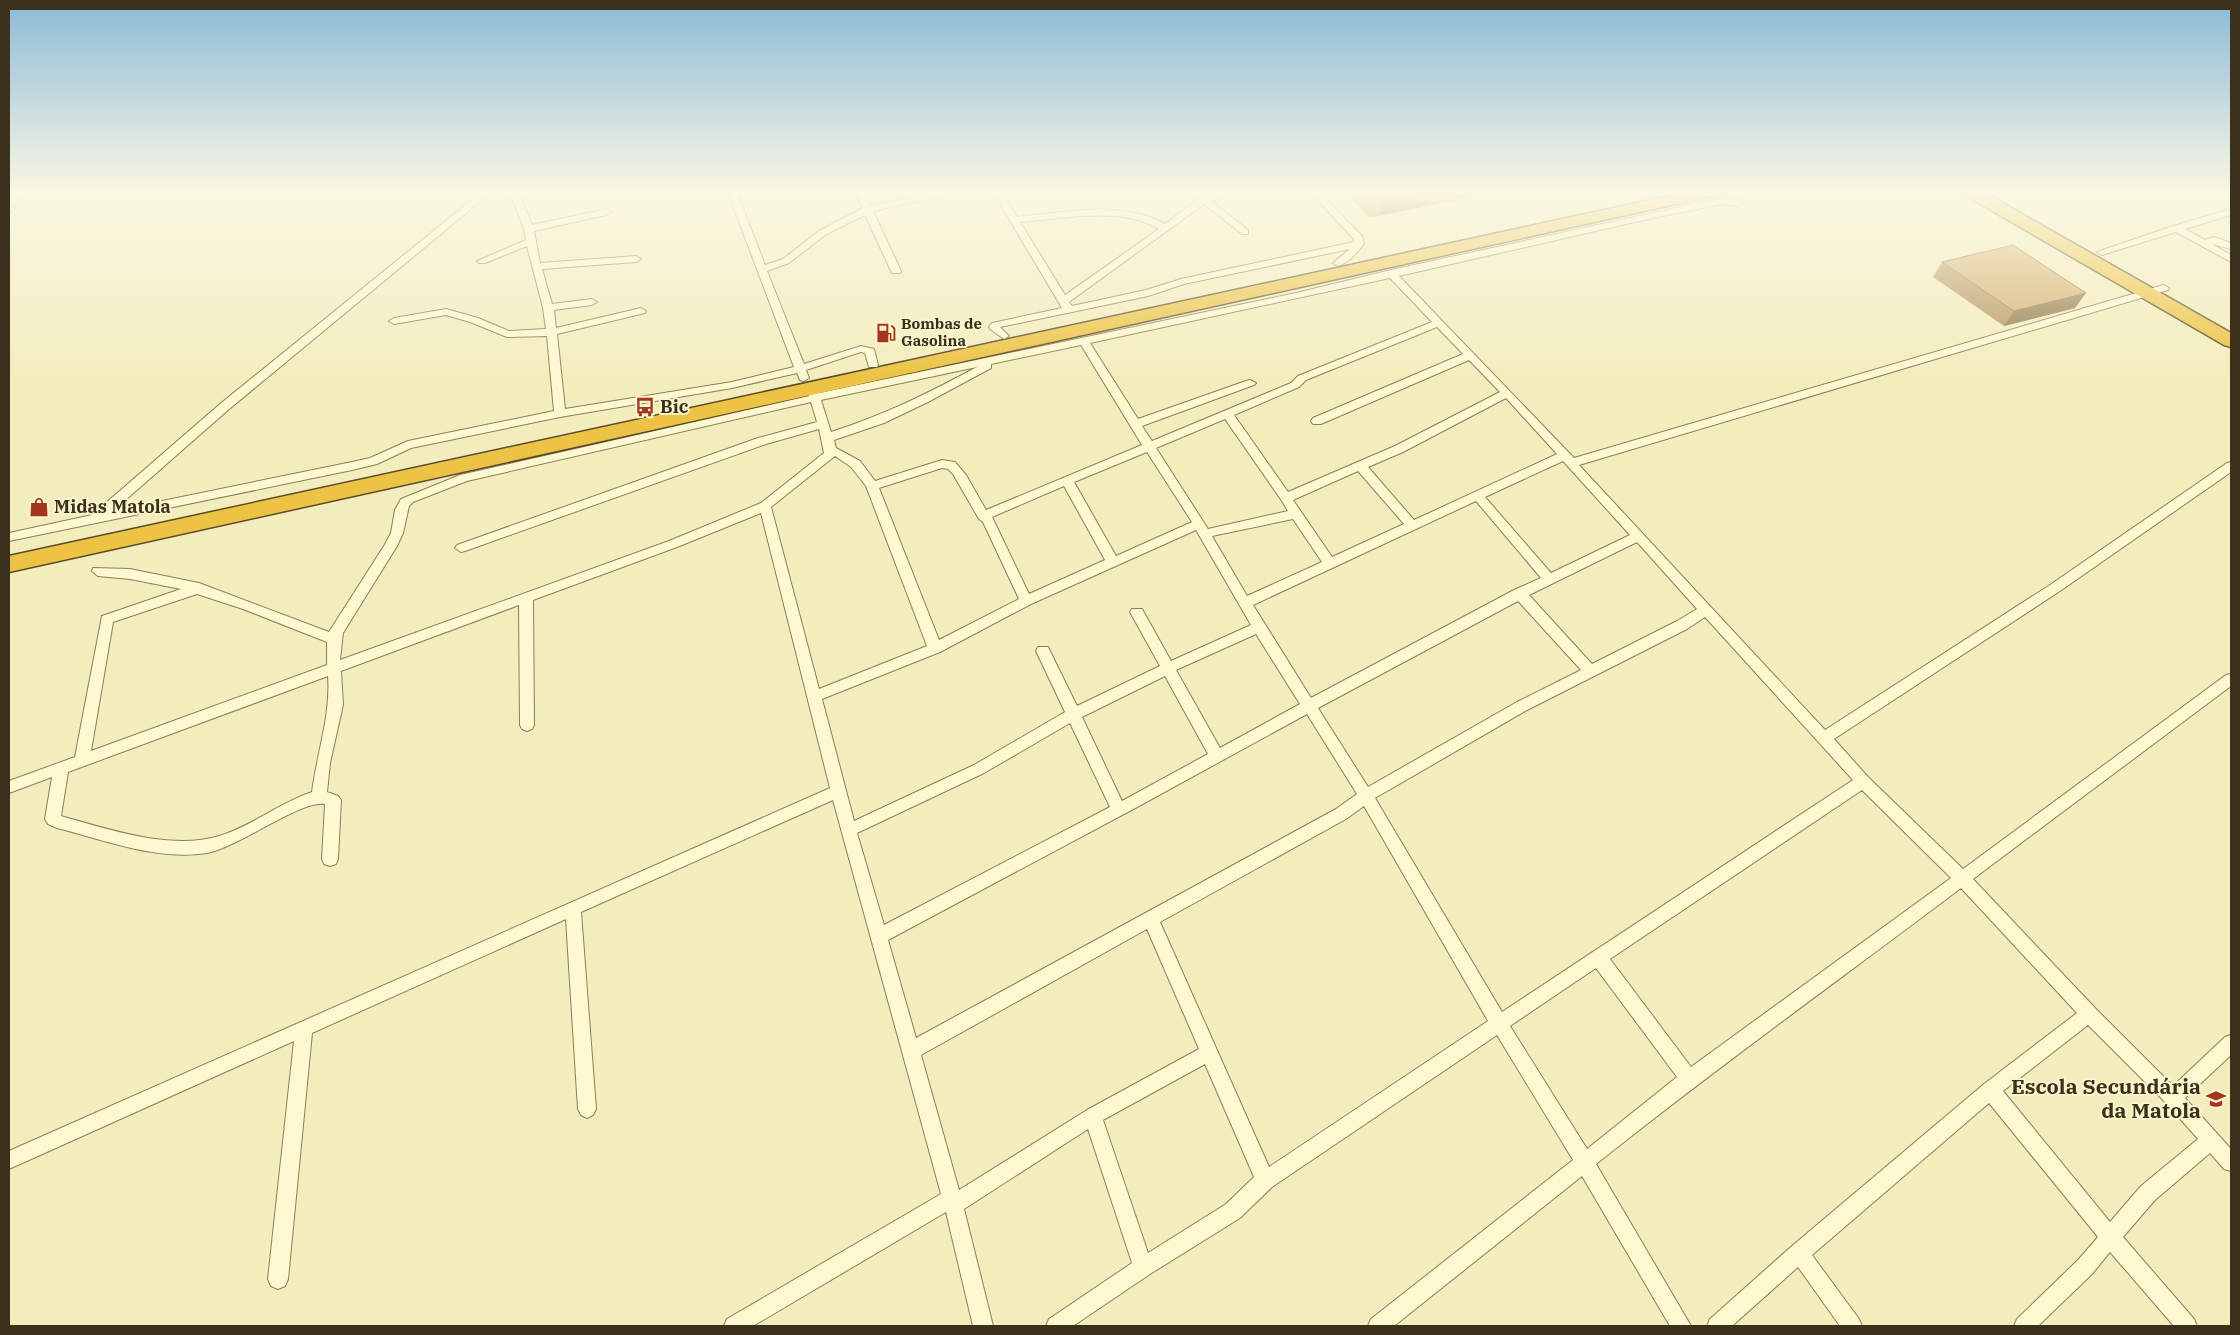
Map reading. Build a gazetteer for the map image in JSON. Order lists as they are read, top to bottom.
{
  "places": {
    "fuel station": ["Bombas de Gasolina"],
    "bus stop": ["Bic"],
    "shop": ["Midas Matola"],
    "school or university": ["Escola Secundária da Matola"]
  }
}
